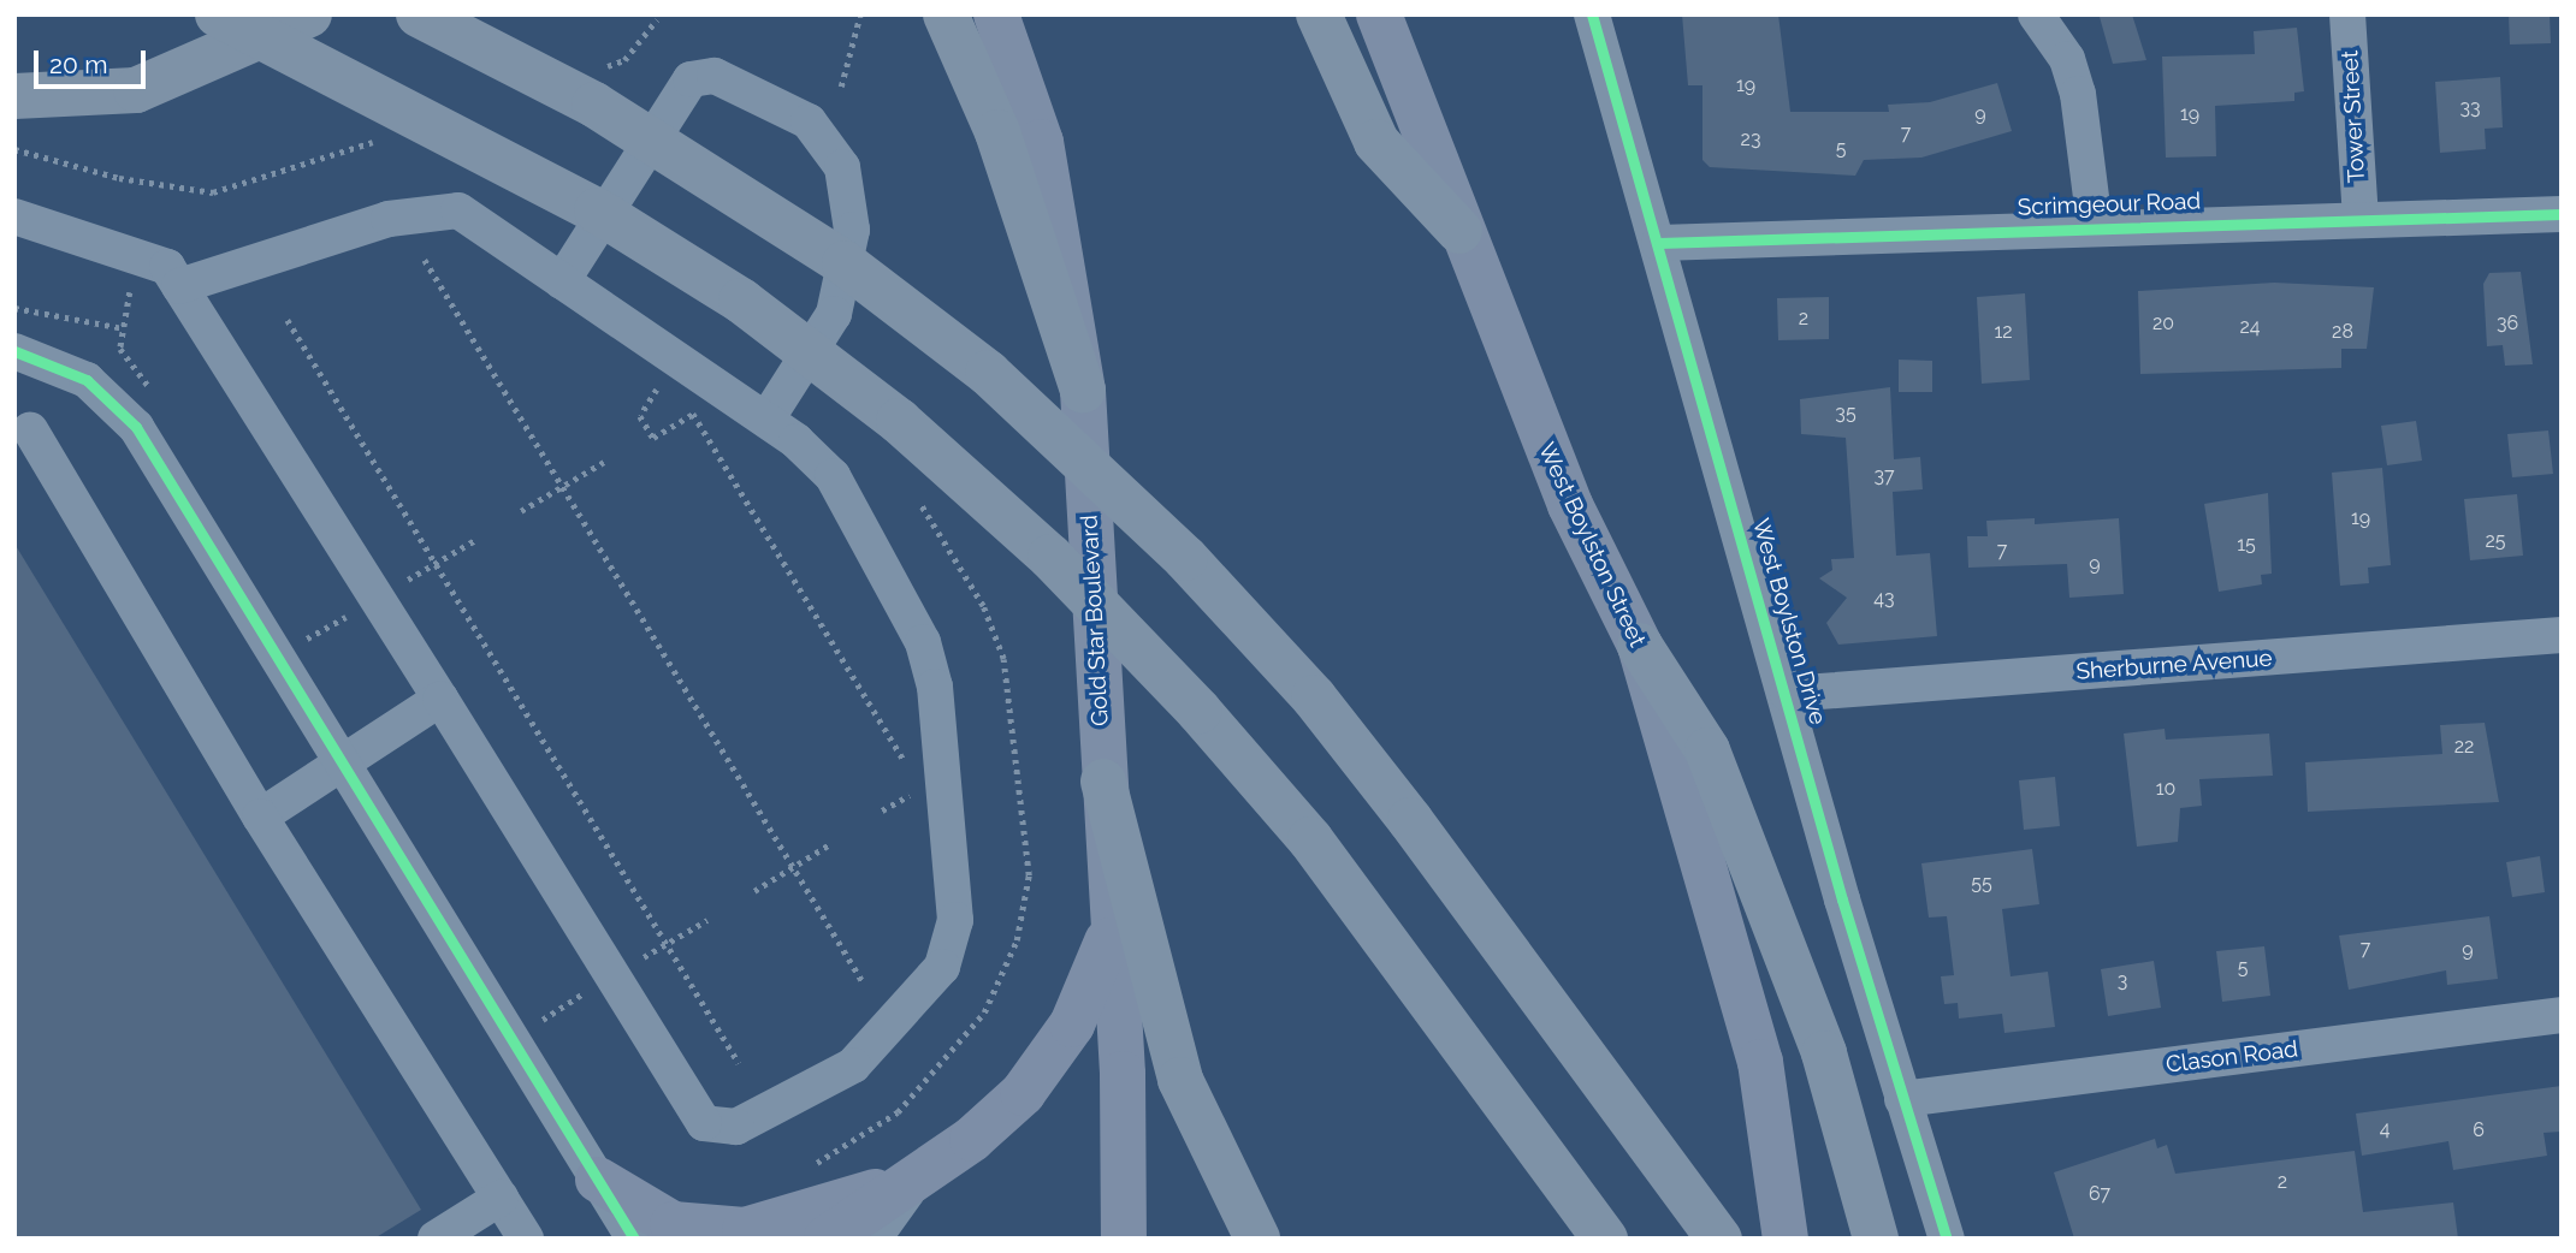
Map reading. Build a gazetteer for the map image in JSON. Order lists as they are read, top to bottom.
{
  "streets": {
    "main road": ["West Boylston Street", "Gold Star Boulevard"],
    "street": [
      "Tower Street",
      "Scrimgeour Road",
      "West Boylston Drive",
      "Sherburne Avenue",
      "Clason Road"
    ]
  },
  "crossings": [
    ["Tower Street", "Scrimgeour Road"],
    ["Scrimgeour Road", "West Boylston Drive"],
    ["West Boylston Drive", "Sherburne Avenue"],
    ["West Boylston Drive", "Clason Road"]
  ],
  "house_numbers": [
    "19",
    "33",
    "9",
    "19",
    "7",
    "23",
    "5",
    "2",
    "20",
    "36",
    "24",
    "12",
    "28",
    "35",
    "37",
    "19",
    "25",
    "15",
    "7",
    "9",
    "43",
    "22",
    "10",
    "55",
    "7",
    "9",
    "5",
    "3",
    "4",
    "6",
    "2",
    "67"
  ],
  "scale_bar": "20 m"
}
